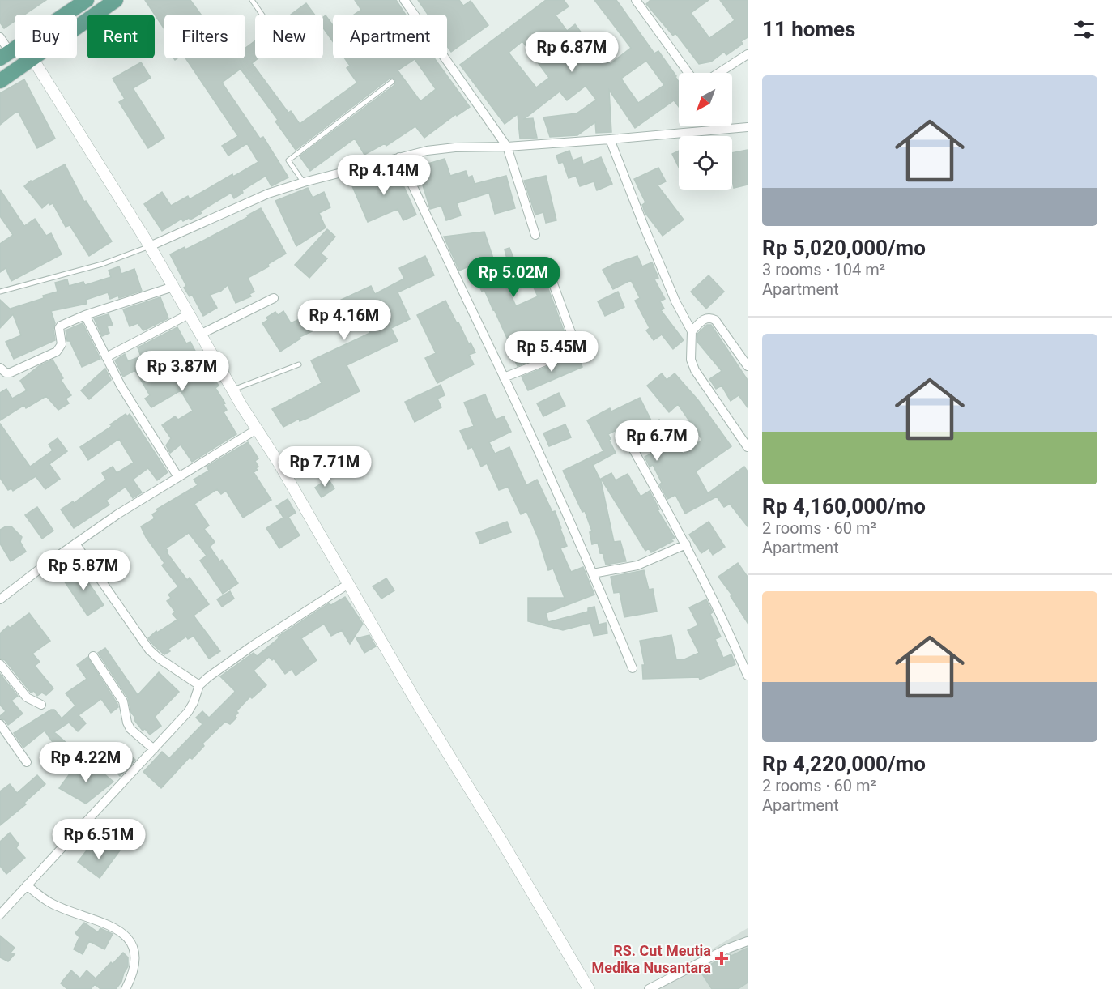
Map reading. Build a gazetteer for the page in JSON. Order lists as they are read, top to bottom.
{
  "places": {
    "health": ["RS. Cut Meutia Medika Nusantara"]
  },
  "north": "bottom left",
  "page": {
    "heading": "11 homes",
    "chip": [
      "Buy",
      "Rent",
      "Filters",
      "New",
      "Apartment"
    ],
    "price": [
      "Rp 6.87M",
      "Rp 4.14M",
      "Rp 5.02M",
      "Rp 4.16M",
      "Rp 5.45M",
      "Rp 3.87M",
      "Rp 6.7M",
      "Rp 7.71M",
      "Rp 5.87M",
      "Rp 4.22M",
      "Rp 6.51M"
    ],
    "list": [
      {
        "name": "Rp 5,020,000/mo",
        "note": "3 rooms · 104 m² · Apartment"
      },
      {
        "name": "Rp 4,160,000/mo",
        "note": "2 rooms · 60 m² · Apartment"
      },
      {
        "name": "Rp 4,220,000/mo",
        "note": "2 rooms · 60 m² · Apartment"
      }
    ]
  }
}
